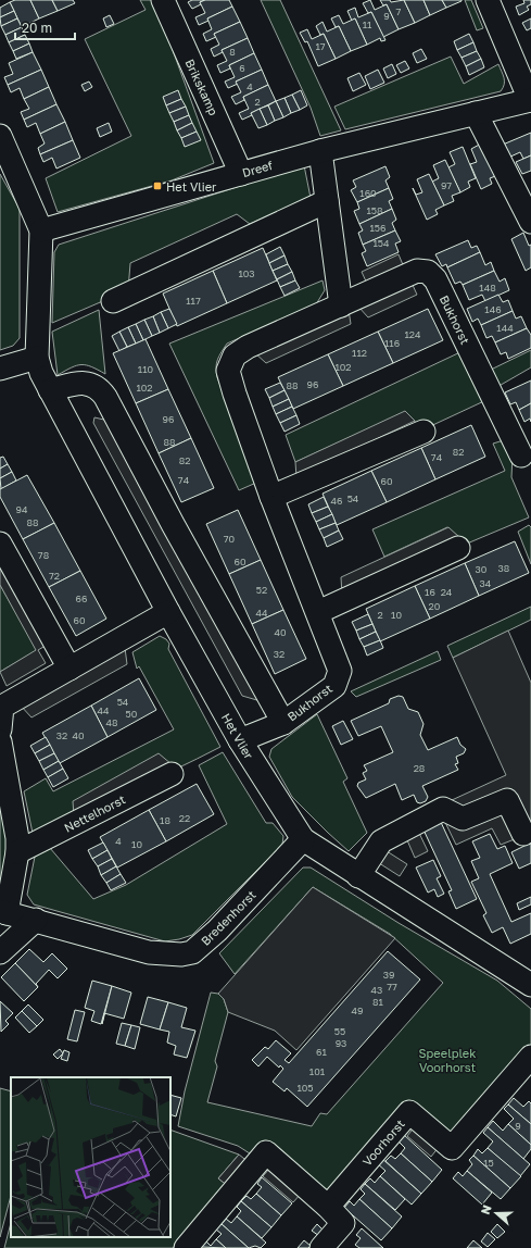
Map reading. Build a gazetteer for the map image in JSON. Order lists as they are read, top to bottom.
{
  "streets": {
    "street": [
      "Brikskamp",
      "Dreef",
      "Bukhorst",
      "Het Vlier",
      "Nettelhorst",
      "Bredenhorst",
      "Voorhorst"
    ]
  },
  "crossings": [
    ["Brikskamp", "Dreef"],
    ["Dreef", "Het Vlier"],
    ["Bukhorst", "Het Vlier"],
    ["Het Vlier", "Bredenhorst"]
  ],
  "parks": ["Speelplek Voorhorst"],
  "places": {
    "transit": ["Het Vlier"]
  },
  "house_numbers": [
    "7",
    "9",
    "11",
    "17",
    "8",
    "6",
    "4",
    "2",
    "97",
    "160",
    "158",
    "156",
    "154",
    "103",
    "148",
    "117",
    "146",
    "144",
    "124",
    "116",
    "112",
    "102",
    "110",
    "96",
    "88",
    "102",
    "96",
    "88",
    "82",
    "74",
    "82",
    "74",
    "60",
    "54",
    "46",
    "94",
    "88",
    "70",
    "78",
    "60",
    "38",
    "30",
    "72",
    "34",
    "52",
    "16",
    "24",
    "66",
    "20",
    "44",
    "2",
    "10",
    "60",
    "40",
    "32",
    "54",
    "44",
    "50",
    "48",
    "32",
    "40",
    "28",
    "22",
    "18",
    "4",
    "10",
    "39",
    "77",
    "43",
    "81",
    "49",
    "55",
    "93",
    "61",
    "101",
    "105",
    "9",
    "15"
  ],
  "scale_bar": "20 m",
  "north": "left"
}
